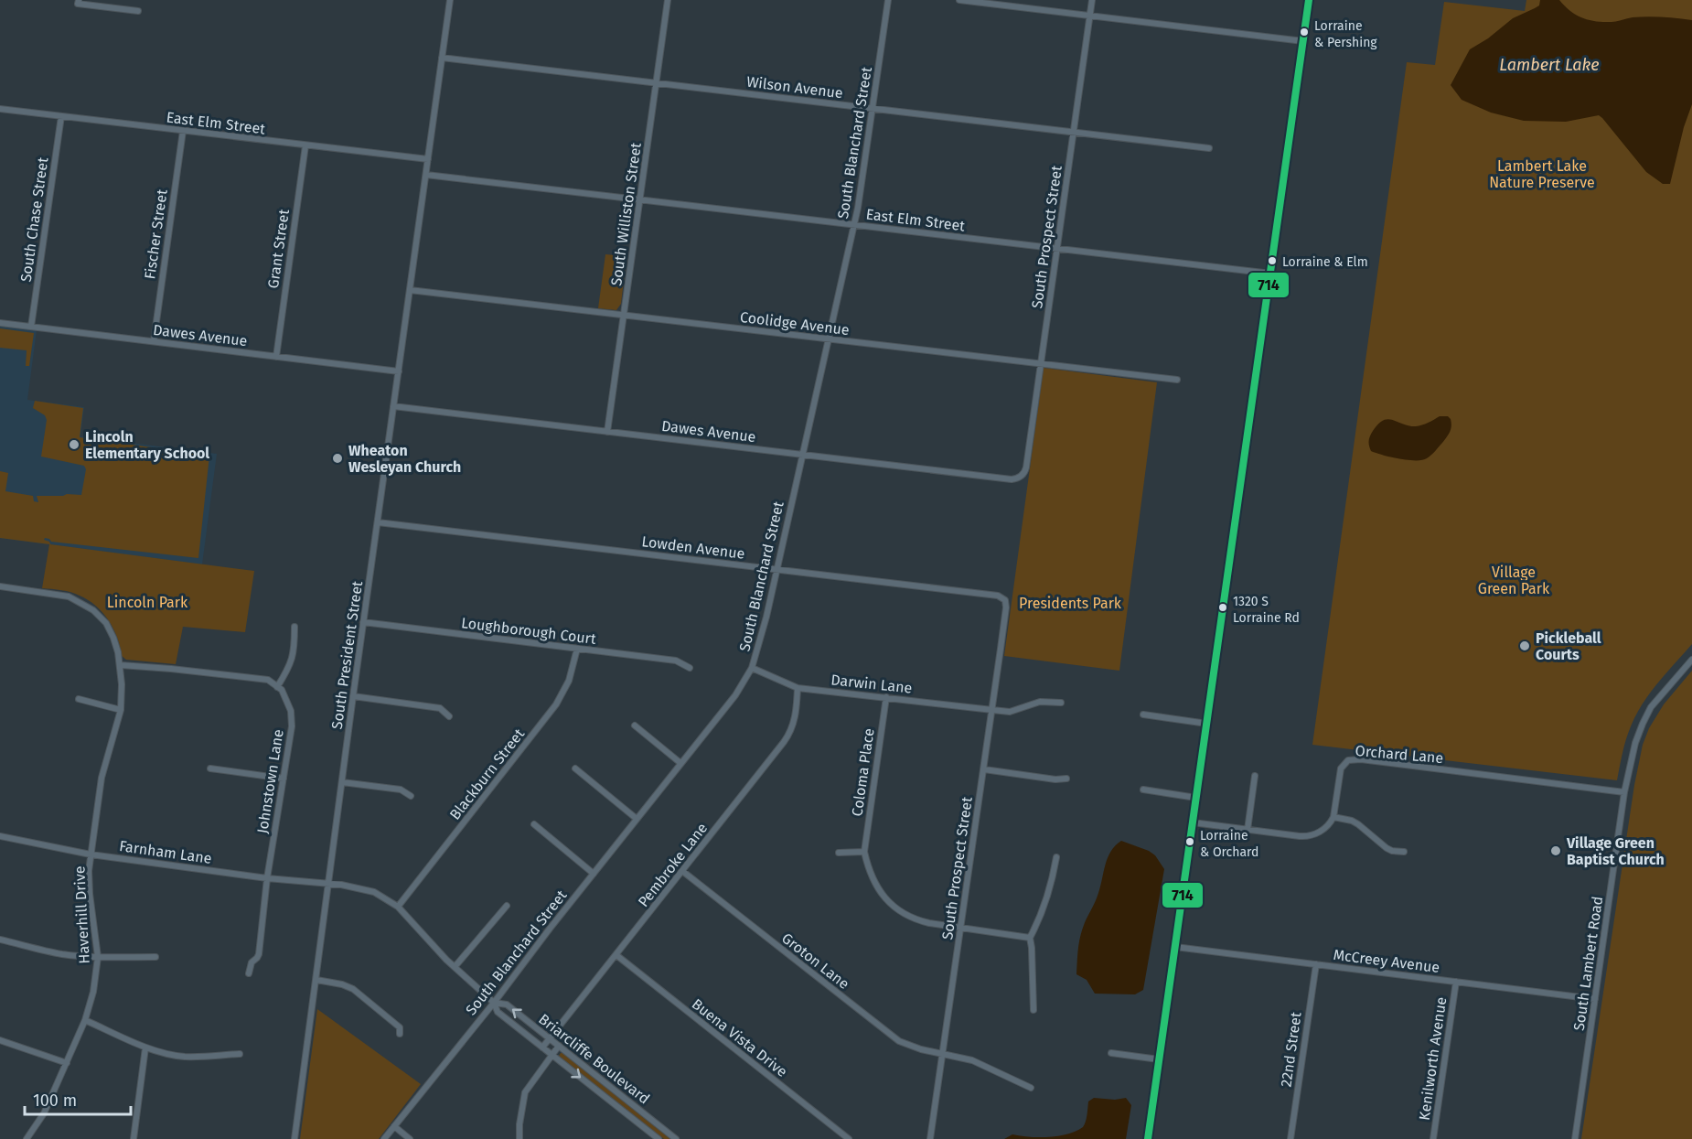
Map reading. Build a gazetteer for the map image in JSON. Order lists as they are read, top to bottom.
{
  "streets": {
    "street": [
      "Wilson Avenue",
      "East Elm Street",
      "South Blanchard Street",
      "South Williston Street",
      "South Chase Street",
      "Fischer Street",
      "South Prospect Street",
      "Grant Street",
      "Coolidge Avenue",
      "Dawes Avenue",
      "Lowden Avenue",
      "Loughborough Court",
      "South President Street",
      "Darwin Lane",
      "Orchard Lane",
      "Coloma Place",
      "Blackburn Street",
      "Johnstown Lane",
      "Farnham Lane",
      "Pembroke Lane",
      "Haverhill Drive",
      "Groton Lane",
      "McCreey Avenue",
      "South Lambert Road",
      "Buena Vista Drive",
      "22nd Street",
      "Briarcliffe Boulevard",
      "Kenilworth Avenue"
    ]
  },
  "crossings": [
    ["Wilson Avenue", "South Blanchard Street"],
    ["Wilson Avenue", "South Williston Street"],
    ["Wilson Avenue", "South Prospect Street"],
    ["East Elm Street", "South Blanchard Street"],
    ["East Elm Street", "South Williston Street"],
    ["East Elm Street", "South Chase Street"],
    ["East Elm Street", "Fischer Street"],
    ["East Elm Street", "South Prospect Street"],
    ["East Elm Street", "Grant Street"],
    ["East Elm Street", "South President Street"],
    ["South Blanchard Street", "Coolidge Avenue"],
    ["South Blanchard Street", "Dawes Avenue"],
    ["South Blanchard Street", "Lowden Avenue"],
    ["South Blanchard Street", "Darwin Lane"],
    ["South Blanchard Street", "Briarcliffe Boulevard"],
    ["South Williston Street", "Coolidge Avenue"],
    ["South Williston Street", "Dawes Avenue"],
    ["South Chase Street", "Dawes Avenue"],
    ["Fischer Street", "Dawes Avenue"],
    ["South Prospect Street", "Coolidge Avenue"],
    ["South Prospect Street", "Dawes Avenue"],
    ["South Prospect Street", "Lowden Avenue"],
    ["South Prospect Street", "Darwin Lane"],
    ["South Prospect Street", "Coloma Place"],
    ["South Prospect Street", "Groton Lane"],
    ["Grant Street", "Dawes Avenue"],
    ["Coolidge Avenue", "South President Street"],
    ["Dawes Avenue", "South President Street"],
    ["Lowden Avenue", "South President Street"],
    ["Loughborough Court", "South President Street"],
    ["Loughborough Court", "Blackburn Street"],
    ["South President Street", "Farnham Lane"],
    ["South President Street", "Briarcliffe Boulevard"],
    ["Darwin Lane", "Coloma Place"],
    ["Darwin Lane", "Pembroke Lane"],
    ["Orchard Lane", "South Lambert Road"],
    ["Blackburn Street", "Briarcliffe Boulevard"],
    ["Johnstown Lane", "Farnham Lane"],
    ["Farnham Lane", "Haverhill Drive"],
    ["Farnham Lane", "Briarcliffe Boulevard"],
    ["Pembroke Lane", "Groton Lane"],
    ["Pembroke Lane", "Buena Vista Drive"],
    ["Pembroke Lane", "Briarcliffe Boulevard"],
    ["McCreey Avenue", "South Lambert Road"],
    ["McCreey Avenue", "22nd Street"],
    ["McCreey Avenue", "Kenilworth Avenue"]
  ],
  "water": ["Lambert Lake"],
  "parks": [
    "Lambert Lake Nature Preserve",
    "Village Green Park",
    "Lincoln Park",
    "Presidents Park"
  ],
  "places": [
    "Lorraine & Pershing",
    "Lorraine & Elm",
    "Lincoln Elementary School",
    "Wheaton Wesleyan Church",
    "1320 S Lorraine Rd",
    "Pickleball Courts",
    "Lorraine & Orchard",
    "Village Green Baptist Church"
  ],
  "lines": ["transit line 714"],
  "scale_bar": "100 m"
}
